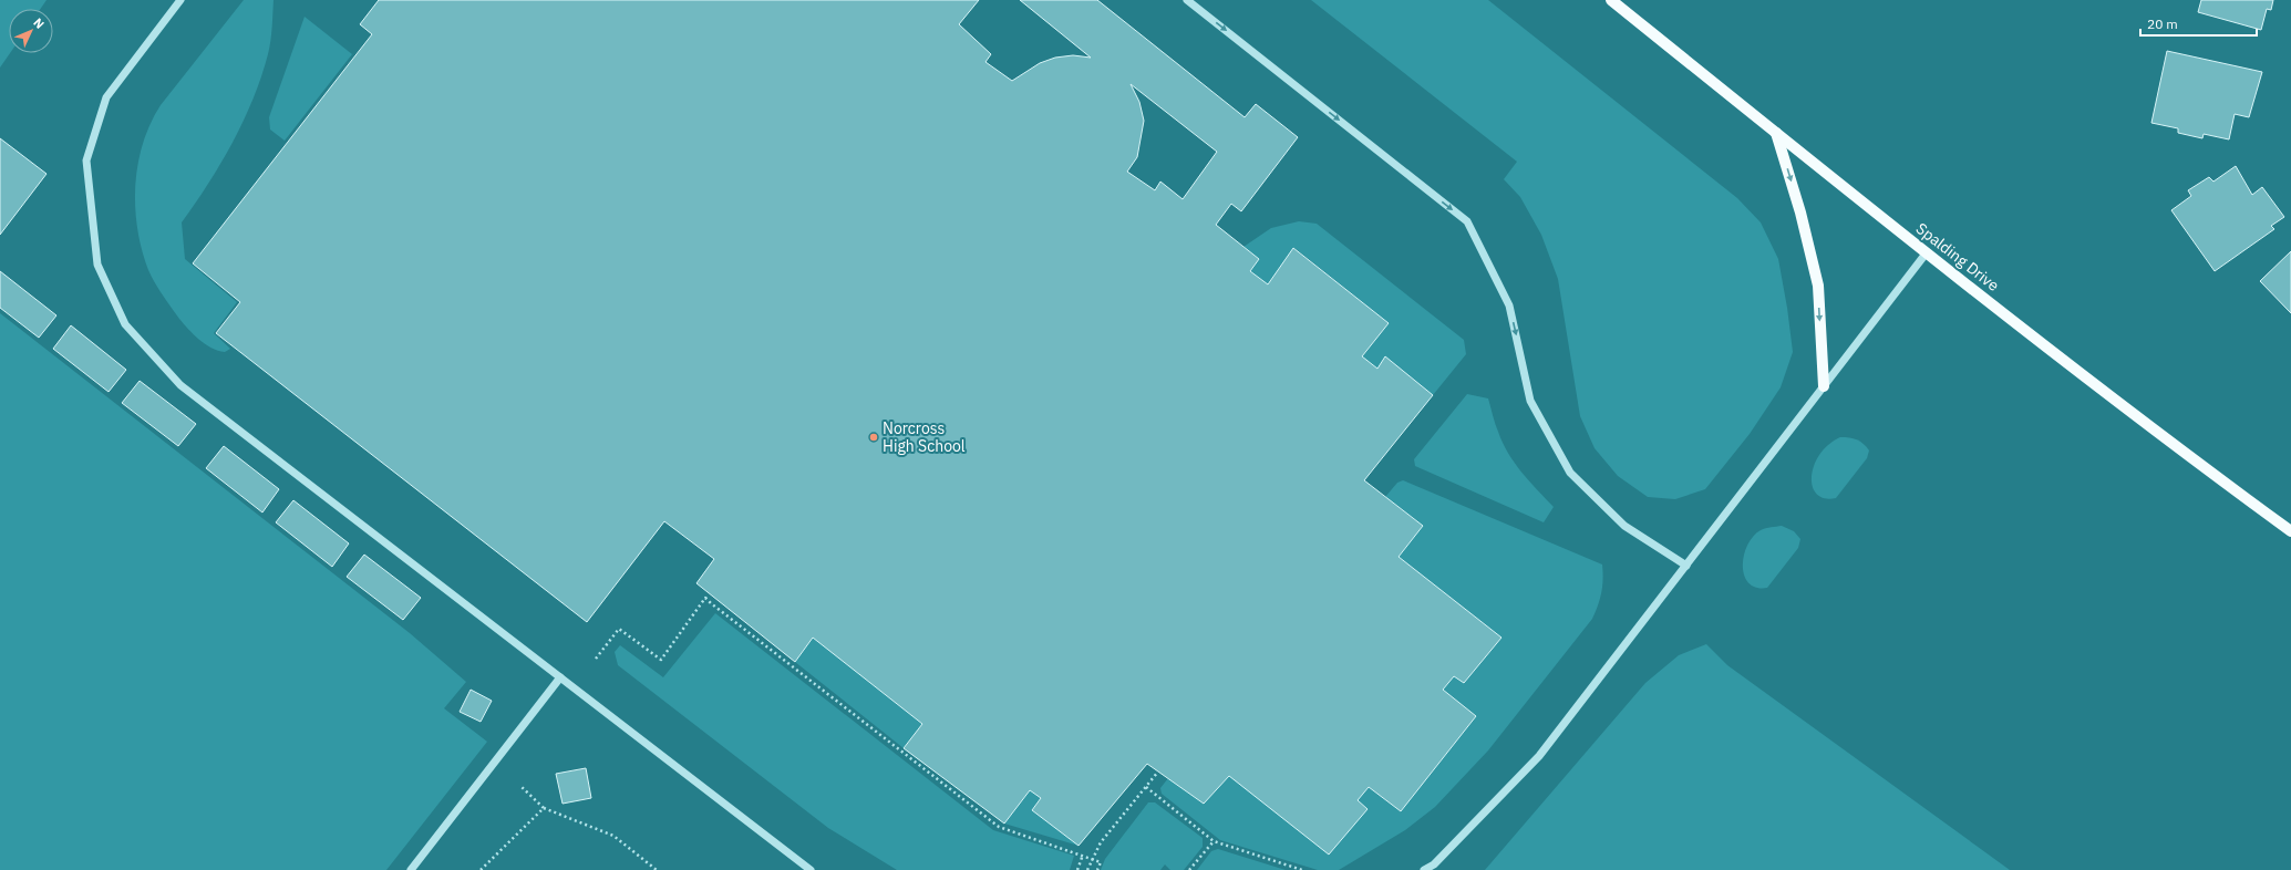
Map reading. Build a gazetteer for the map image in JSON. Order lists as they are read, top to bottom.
{
  "streets": {
    "main road": ["Spalding Drive"]
  },
  "places": ["Norcross High School"],
  "scale_bar": "20 m",
  "north": "top right"
}
